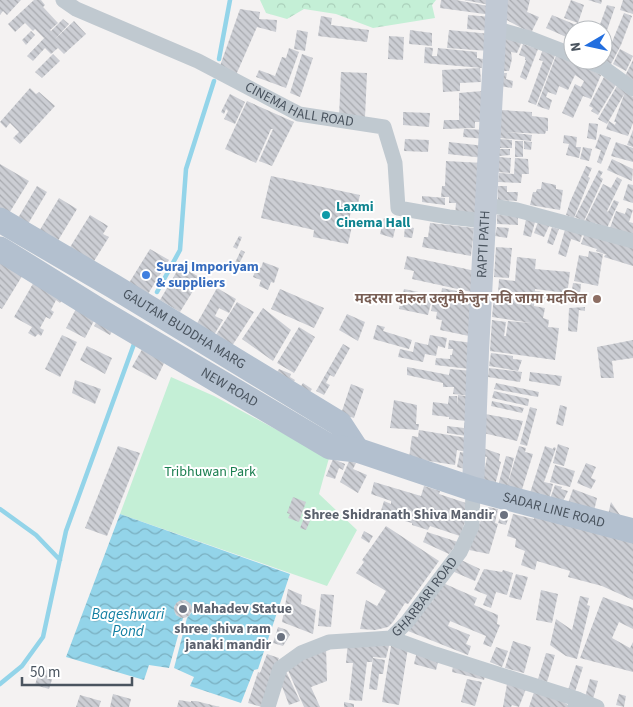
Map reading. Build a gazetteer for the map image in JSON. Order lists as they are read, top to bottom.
{
  "streets": {
    "main road": [
      "RAPTI PATH",
      "GAUTAM BUDDHA MARG",
      "NEW ROAD",
      "SADAR LINE ROAD"
    ],
    "street": ["CINEMA HALL ROAD", "GHARBARI ROAD"]
  },
  "crossings": [
    ["CINEMA HALL ROAD", "RAPTI PATH"],
    ["RAPTI PATH", "NEW ROAD"],
    ["RAPTI PATH", "SADAR LINE ROAD"],
    ["RAPTI PATH", "GHARBARI ROAD"],
    ["GAUTAM BUDDHA MARG", "NEW ROAD"],
    ["NEW ROAD", "SADAR LINE ROAD"],
    ["NEW ROAD", "GHARBARI ROAD"],
    ["SADAR LINE ROAD", "GHARBARI ROAD"]
  ],
  "water": ["Bageshwari Pond"],
  "parks": ["Tribhuwan Park"],
  "places": [
    "Laxmi Cinema Hall",
    "Suraj Imporiyam & suppliers",
    "मदरसा दारुल उलुमफैजुन नवि जामा मदजित",
    "Shree Shidranath Shiva Mandir",
    "Mahadev Statue",
    "shree shiva ram janaki mandir"
  ],
  "scale_bar": "50 m",
  "north": "left"
}
